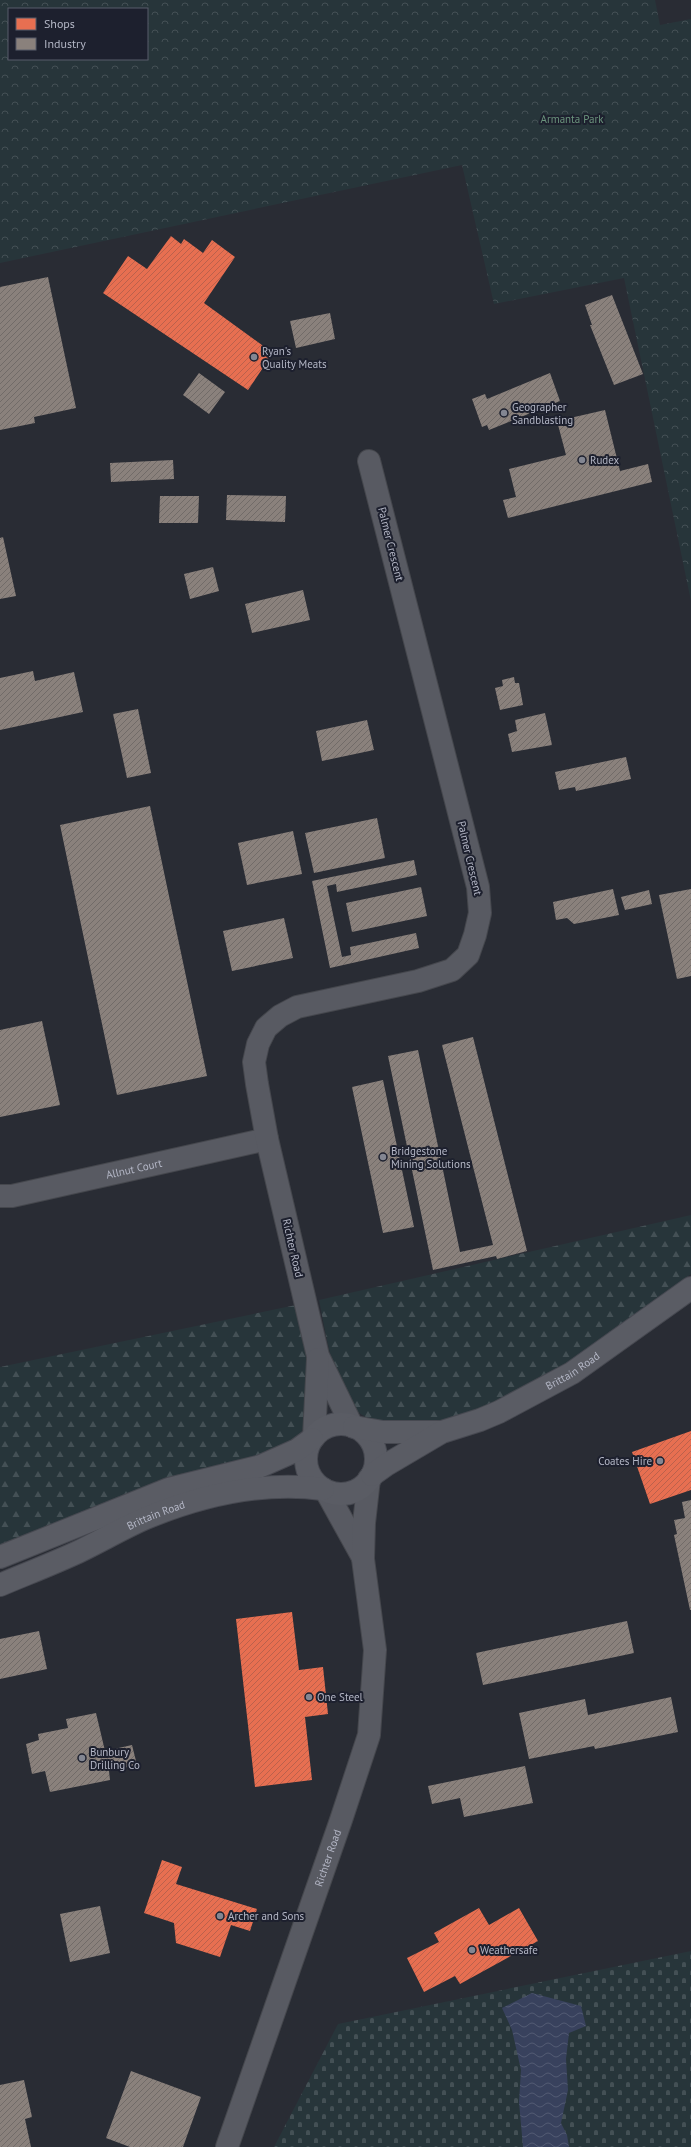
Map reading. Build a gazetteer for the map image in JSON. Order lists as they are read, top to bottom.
{
  "streets": {
    "main road": ["Brittain Road"],
    "street": ["Palmer Crescent", "Allnut Court", "Richter Road"]
  },
  "crossings": [
    ["Palmer Crescent", "Allnut Court"],
    ["Palmer Crescent", "Richter Road"],
    ["Allnut Court", "Richter Road"],
    ["Richter Road", "Brittain Road"]
  ],
  "parks": ["Armanta Park"],
  "places": [
    "Ryan's Quality Meats",
    "Geographer Sandblasting",
    "Rudex",
    "Bridgestone Mining Solutions",
    "Coates Hire",
    "One Steel",
    "Bunbury Drilling Co",
    "Archer and Sons",
    "Weathersafe"
  ],
  "legend": ["Shops", "Industry"]
}
